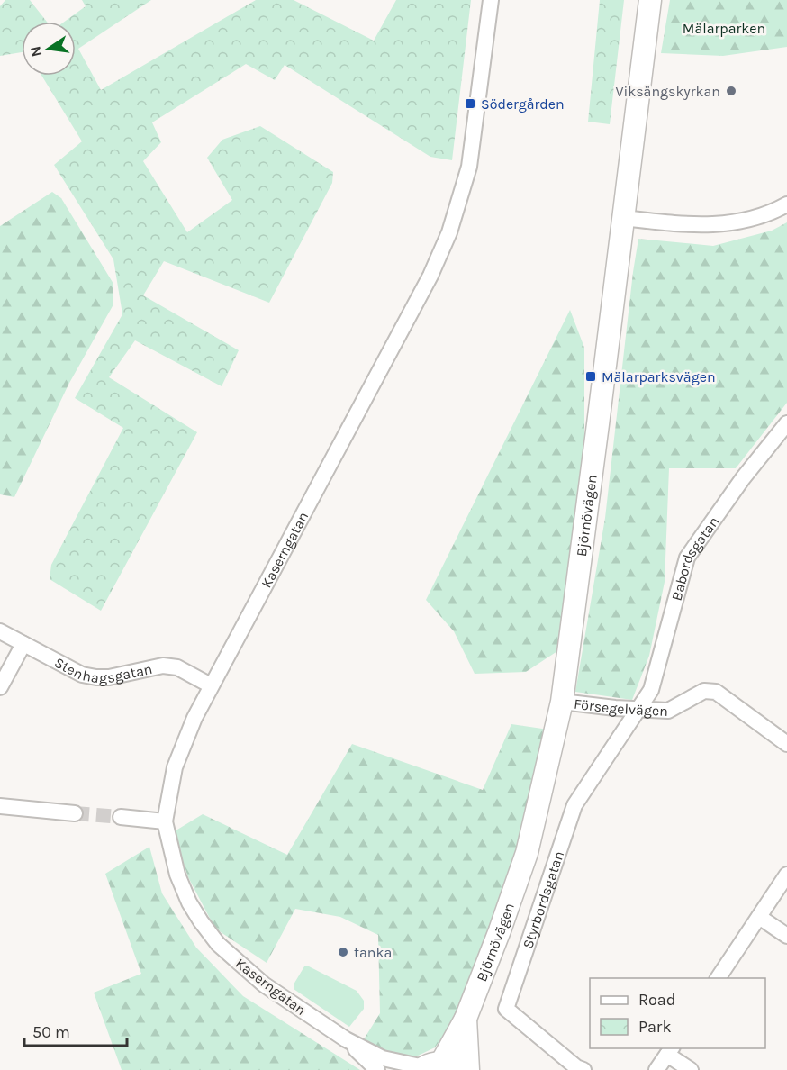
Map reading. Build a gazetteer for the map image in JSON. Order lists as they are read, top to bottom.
{
  "streets": {
    "main road": ["Björnövägen"],
    "street": [
      "Kaserngatan",
      "Babordsgatan",
      "Stenhagsgatan",
      "Försegelvägen",
      "Styrbordsgatan"
    ]
  },
  "crossings": [
    ["Björnövägen", "Kaserngatan"],
    ["Björnövägen", "Försegelvägen"],
    ["Kaserngatan", "Stenhagsgatan"],
    ["Babordsgatan", "Försegelvägen"],
    ["Babordsgatan", "Styrbordsgatan"],
    ["Försegelvägen", "Styrbordsgatan"]
  ],
  "parks": ["Mälarparken"],
  "places": {
    "other": ["Viksängskyrkan", "tanka"],
    "transit": ["Södergården", "Mälarparksvägen"]
  },
  "legend": ["Road", "Park"],
  "scale_bar": "50 m",
  "north": "left"
}
